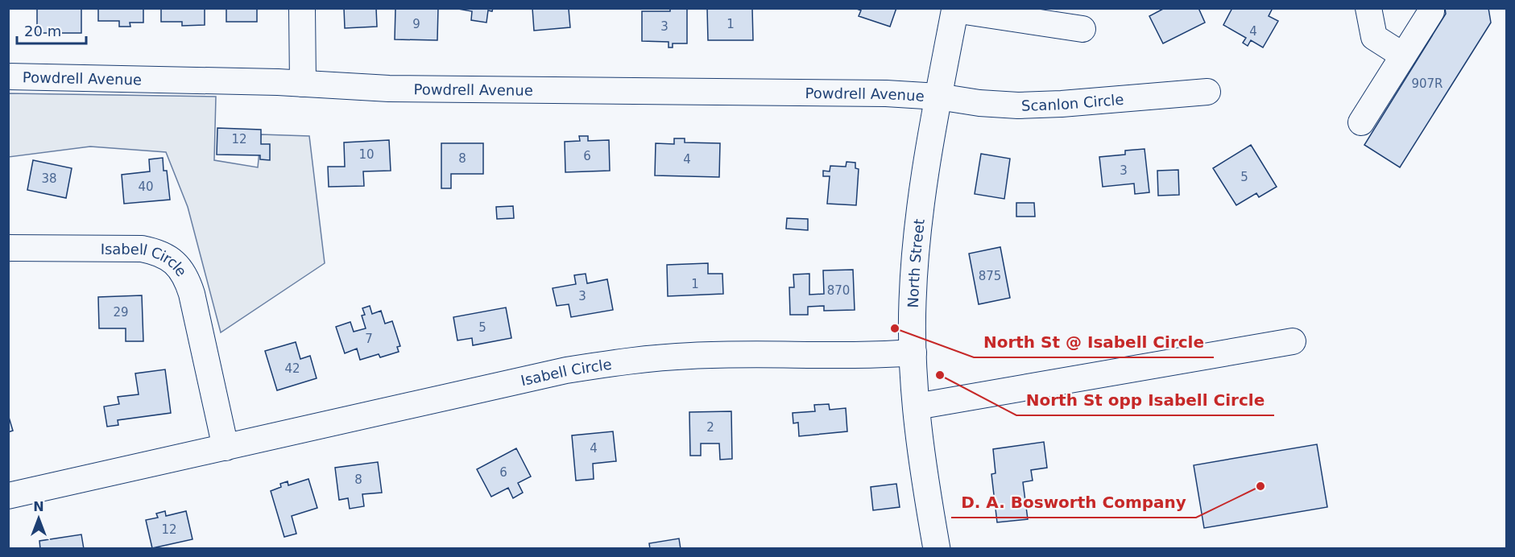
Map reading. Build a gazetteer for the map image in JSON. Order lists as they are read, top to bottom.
{
  "streets": {
    "main road": ["North Street"],
    "street": ["Powdrell Avenue", "Scanlon Circle", "Isabell Circle"]
  },
  "crossings": [
    ["Powdrell Avenue", "Scanlon Circle"],
    ["Powdrell Avenue", "North Street"],
    ["Scanlon Circle", "North Street"],
    ["North Street", "Isabell Circle"]
  ],
  "places": ["North St @ Isabell Circle", "North St opp Isabell Circle", "D. A. Bosworth Company"],
  "house_numbers": [
    "9",
    "1",
    "3",
    "4",
    "907R",
    "12",
    "10",
    "6",
    "8",
    "4",
    "3",
    "5",
    "38",
    "40",
    "875",
    "1",
    "870",
    "3",
    "29",
    "5",
    "7",
    "42",
    "2",
    "4",
    "6",
    "8",
    "12"
  ],
  "scale_bar": "20 m",
  "north": "top"
}
